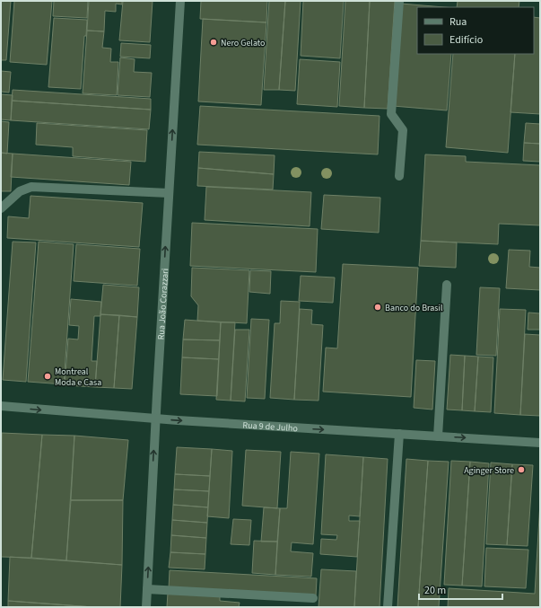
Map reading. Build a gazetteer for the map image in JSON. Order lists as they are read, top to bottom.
{
  "streets": {
    "street": ["Rua João Corazzari", "Rua 9 de Julho"]
  },
  "crossings": [
    ["Rua João Corazzari", "Rua 9 de Julho"]
  ],
  "one_way": ["Rua João Corazzari", "Rua 9 de Julho"],
  "places": [
    "Nero Gelato",
    "Banco do Brasil",
    "Montreal Moda e Casa",
    "Aginger Store"
  ],
  "legend": ["Rua", "Edifício"],
  "scale_bar": "20 m"
}
